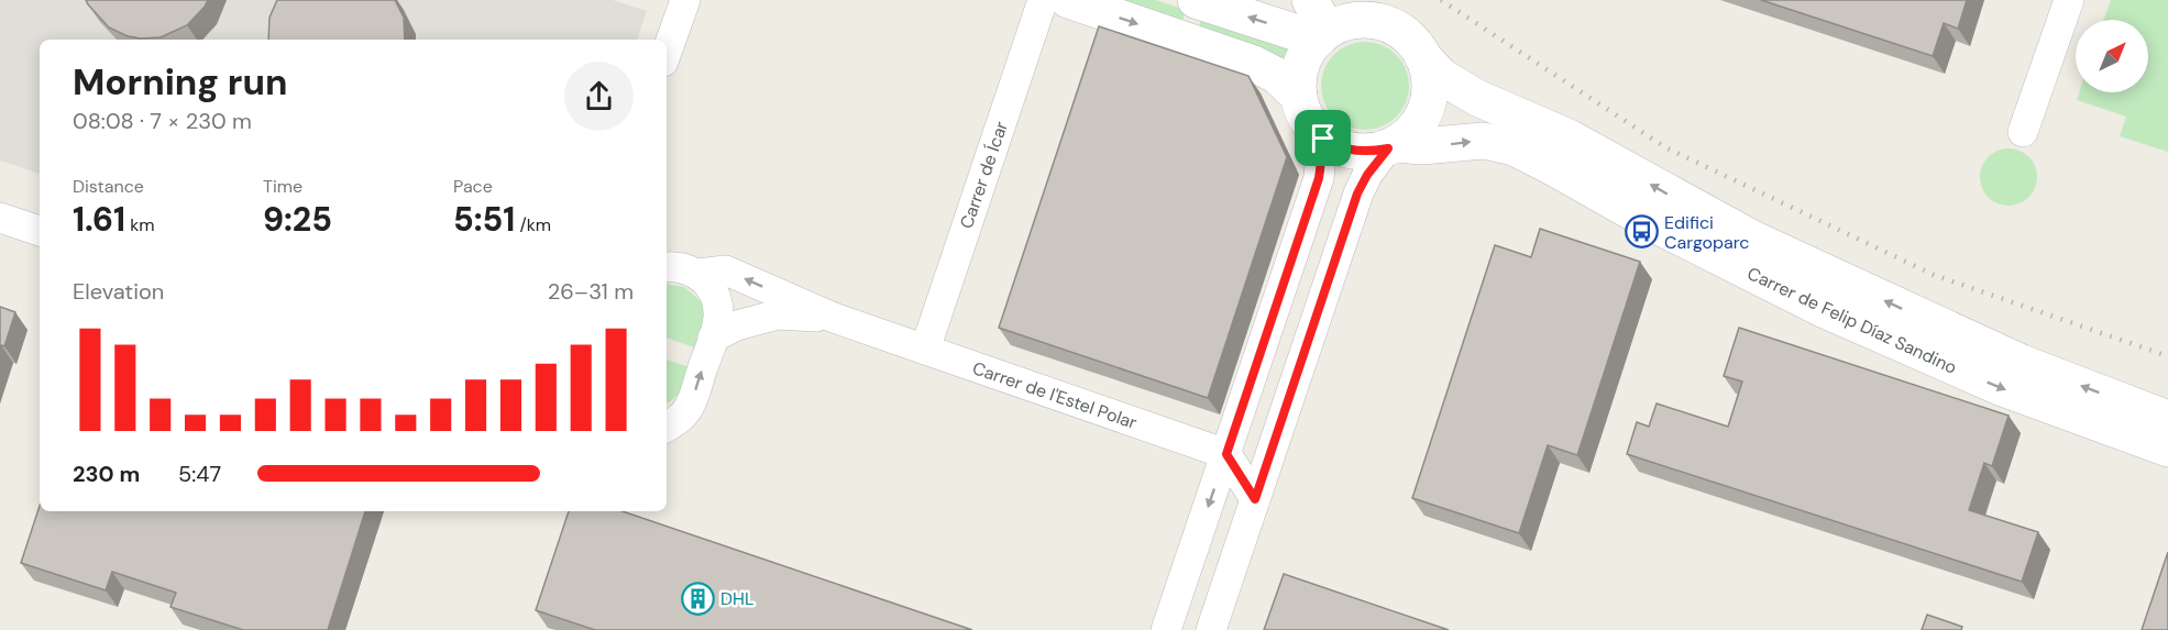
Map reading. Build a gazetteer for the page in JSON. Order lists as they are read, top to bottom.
{
  "streets": {
    "main road": ["Carrer de Felip Díaz Sandino"],
    "street": ["Carrer de Ícar", "Carrer de l'Estel Polar"]
  },
  "crossings": [
    ["Carrer de Ícar", "Carrer de l'Estel Polar"]
  ],
  "places": {
    "bus stop": ["Edifici Cargoparc"],
    "building": ["DHL"]
  },
  "north": "top right",
  "page": {
    "heading": ["Morning run", "08:08 · 7 × 230 m"],
    "stats": [
      ["Distance", "1.61 km"],
      ["Time", "9:25"],
      ["Pace", "5:51 /km"]
    ],
    "chart": ["Elevation", "26–31 m"],
    "list": [
      {
        "name": "230 m",
        "note": "5:47"
      }
    ]
  }
}
